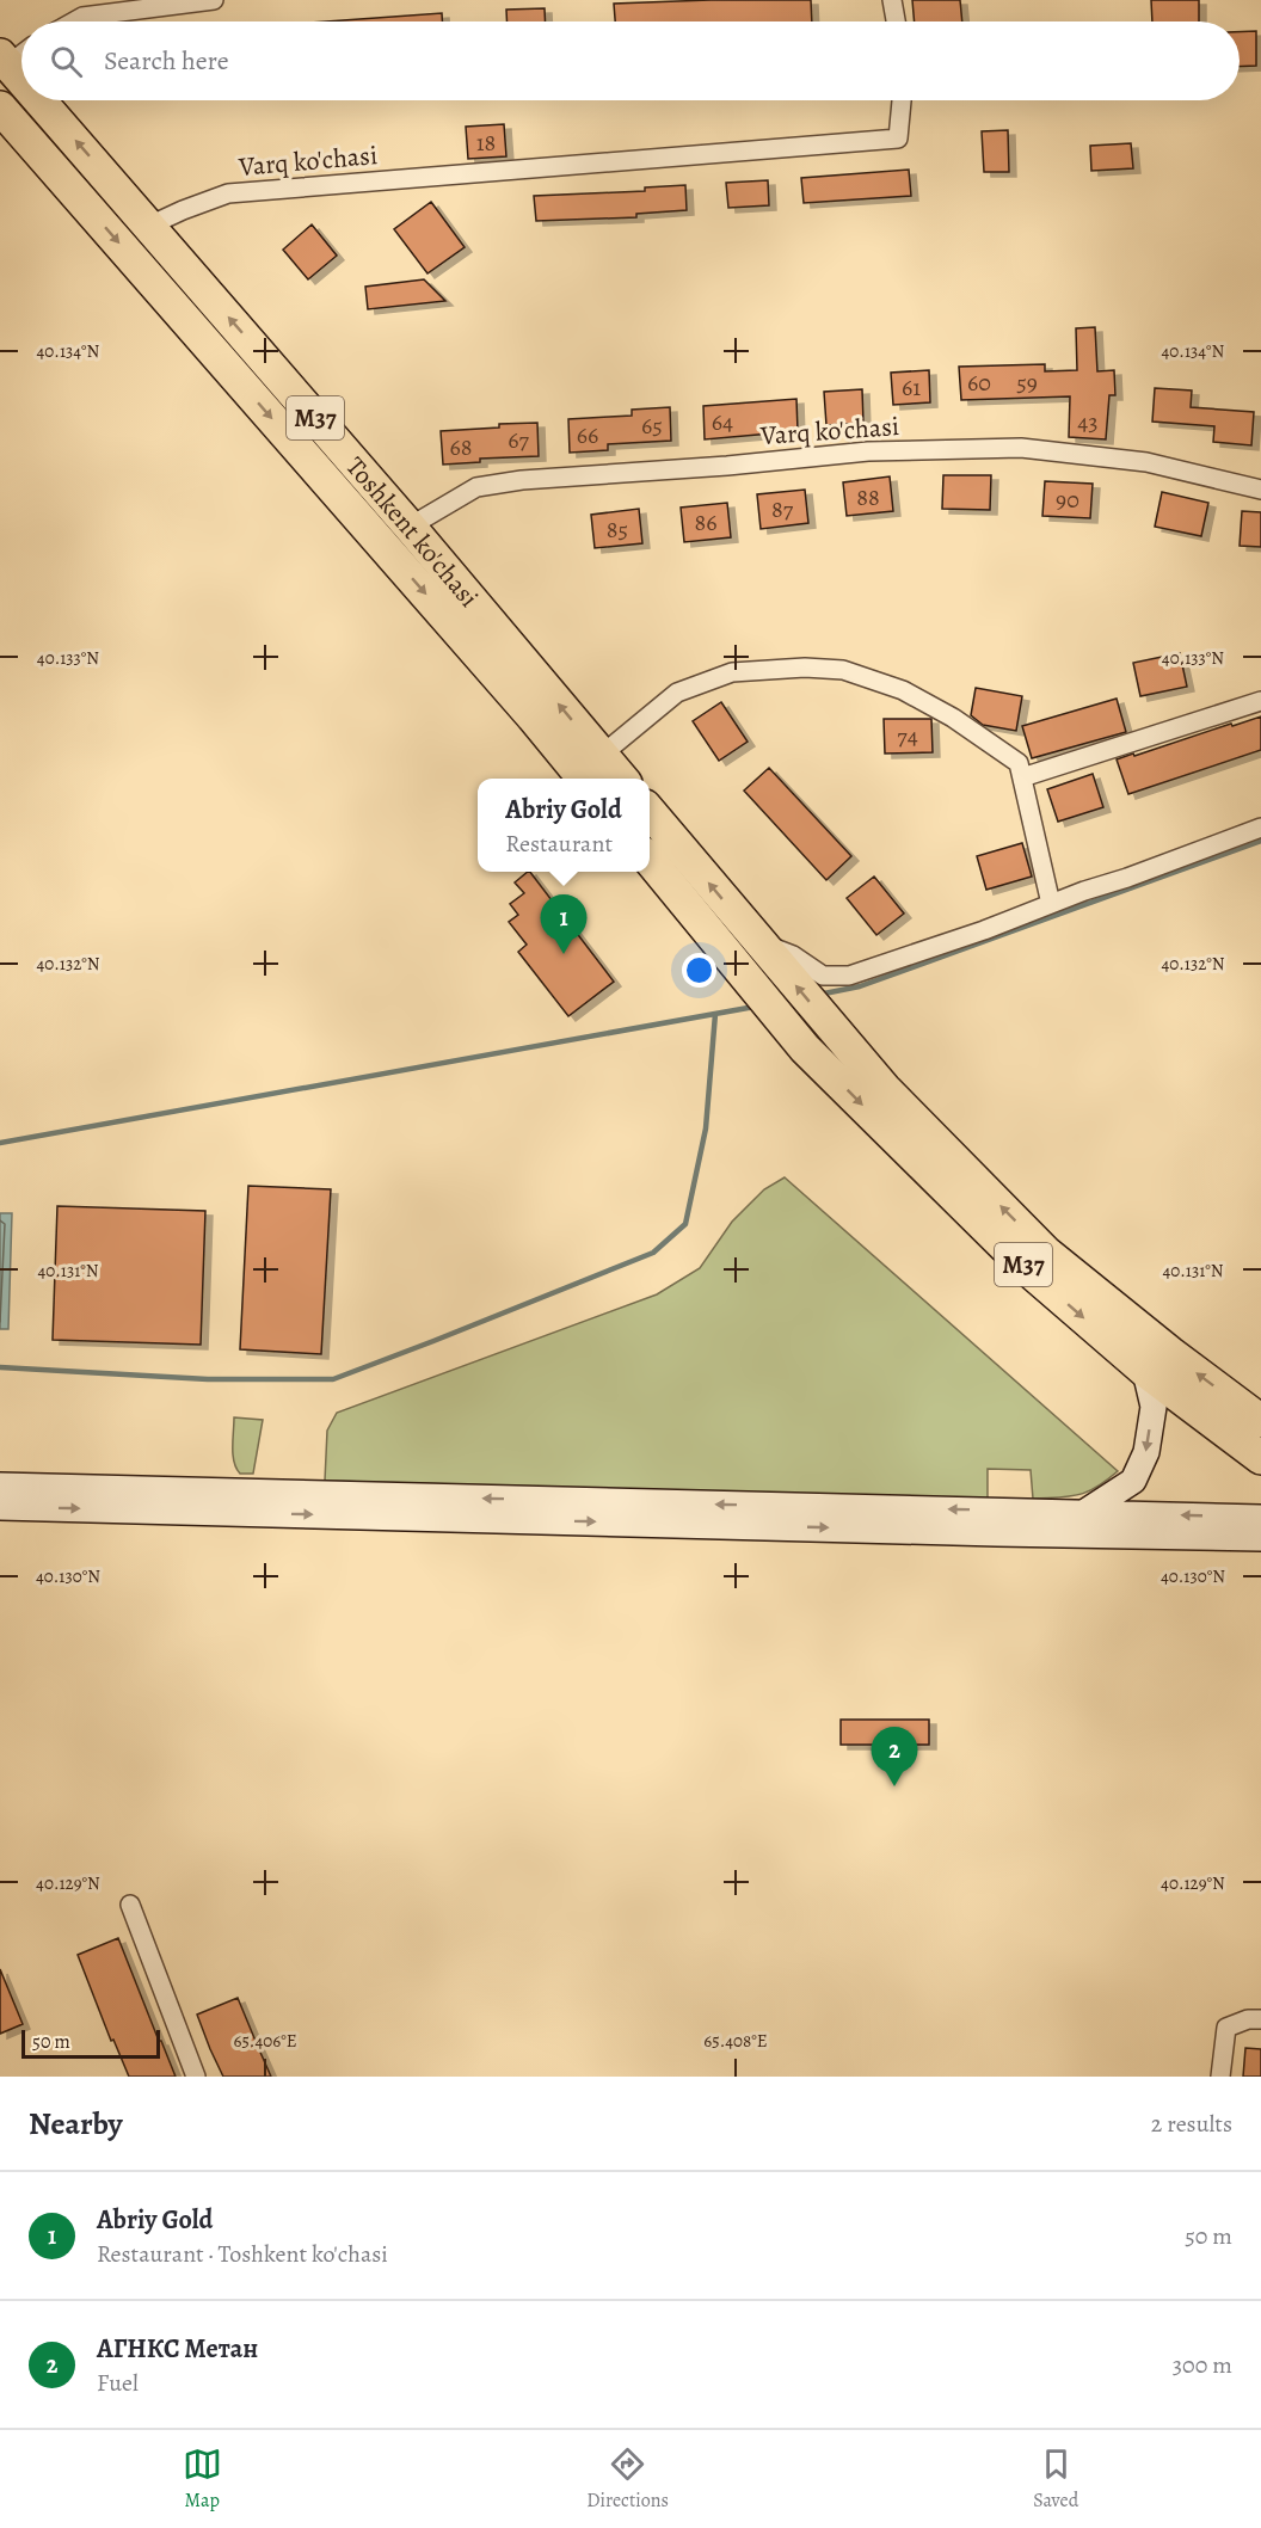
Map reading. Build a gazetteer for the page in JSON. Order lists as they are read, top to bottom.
{
  "streets": {
    "highway": ["M37", "Toshkent ko'chasi"],
    "street": ["Varq ko'chasi"]
  },
  "crossings": [
    ["Varq ko'chasi", "Toshkent ko'chasi"]
  ],
  "house_numbers": [
    "18",
    "60",
    "59",
    "61",
    "64",
    "43",
    "65",
    "66",
    "67",
    "68",
    "88",
    "90",
    "87",
    "86",
    "85",
    "74"
  ],
  "scale_bar": "50 m",
  "page": {
    "search": "Search here",
    "popup": ["Abriy Gold", "Restaurant"],
    "pins": ["1", "2"],
    "scale": "50 m",
    "heading": ["Nearby", "2 results"],
    "list": [
      {
        "mark": "1",
        "name": "Abriy Gold",
        "note": "Restaurant · Toshkent ko'chasi",
        "value": "50 m"
      },
      {
        "mark": "2",
        "name": "АГНКС Метан",
        "note": "Fuel",
        "value": "300 m"
      }
    ],
    "nav": ["Map", "Directions", "Saved"]
  },
  "coordinates": [
    "40.134°N",
    "40.133°N",
    "40.132°N",
    "40.131°N",
    "40.130°N",
    "40.129°N",
    "65.406°E",
    "65.408°E"
  ]
}
